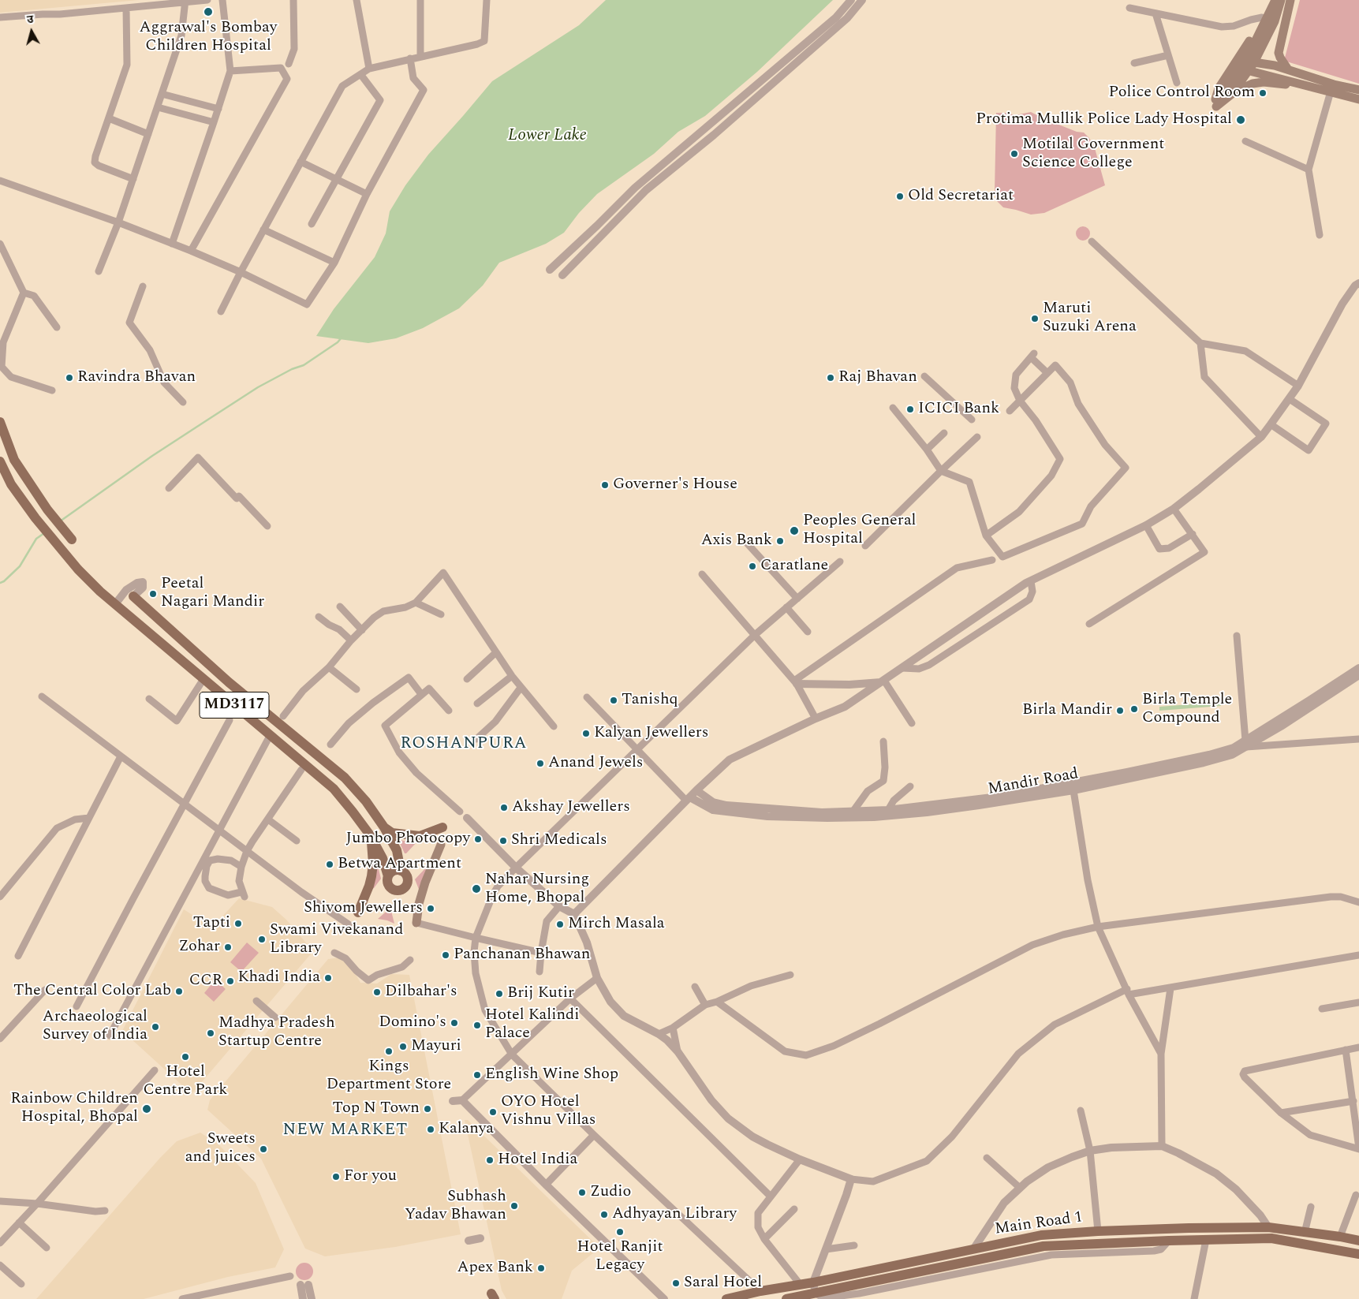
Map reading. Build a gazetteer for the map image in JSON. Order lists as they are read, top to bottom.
{
  "streets": {
    "main road": ["MD3117", "Main Road 1"],
    "street": ["Mandir Road"]
  },
  "districts": ["ROSHANPURA", "NEW MARKET"],
  "water": ["Lower Lake"],
  "places": [
    "Aggrawal's Bombay Children Hospital",
    "Police Control Room",
    "Protima Mullik Police Lady Hospital",
    "Motilal Government Science College",
    "Old Secretariat",
    "Maruti Suzuki Arena",
    "Ravindra Bhavan",
    "Raj Bhavan",
    "ICICI Bank",
    "Governer's House",
    "Peoples General Hospital",
    "Axis Bank",
    "Caratlane",
    "Peetal Nagari Mandir",
    "Tanishq",
    "Birla Temple Compound",
    "Birla Mandir",
    "Kalyan Jewellers",
    "Anand Jewels",
    "Akshay Jewellers",
    "Jumbo Photocopy",
    "Shri Medicals",
    "Betwa Apartment",
    "Nahar Nursing Home, Bhopal",
    "Shivom Jewellers",
    "Tapti",
    "Mirch Masala",
    "Swami Vivekanand Library",
    "Zohar",
    "Panchanan Bhawan",
    "Khadi India",
    "CCR",
    "The Central Color Lab",
    "Dilbahar's",
    "Brij Kutir",
    "Domino's",
    "Hotel Kalindi Palace",
    "Archaeological Survey of India",
    "Madhya Pradesh Startup Centre",
    "Mayuri",
    "Kings Department Store",
    "Hotel Centre Park",
    "English Wine Shop",
    "Rainbow Children Hospital, Bhopal",
    "Top N Town",
    "OYO Hotel Vishnu Villas",
    "Kalanya",
    "Sweets and juices",
    "Hotel India",
    "For you",
    "Zudio",
    "Subhash Yadav Bhawan",
    "Adhyayan Library",
    "Hotel Ranjit Legacy",
    "Apex Bank",
    "Saral Hotel"
  ],
  "north": "top"
}
